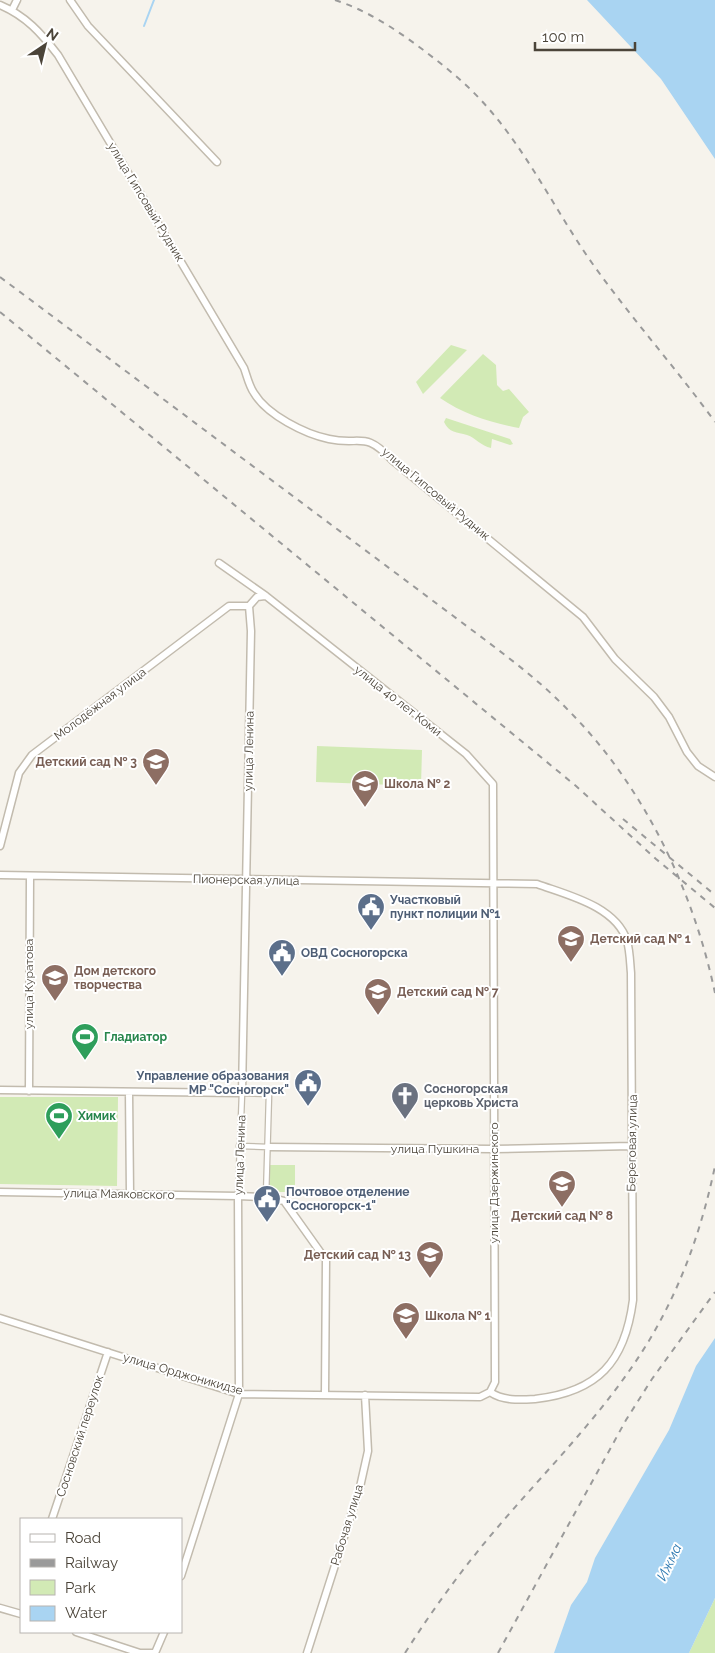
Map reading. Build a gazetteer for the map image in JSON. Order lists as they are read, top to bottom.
{
  "streets": {
    "street": [
      "улица Гипсовый Рудник",
      "улица 40 лет Коми",
      "Молодёжная улица",
      "улица Ленина",
      "Пионерская улица",
      "улица Куратова",
      "Береговая улица",
      "улица Пушкина",
      "улица Дзержинского",
      "улица Маяковского",
      "улица Орджоникидзе",
      "Сосновский переулок",
      "Рабочая улица"
    ]
  },
  "crossings": [
    ["улица 40 лет Коми", "Пионерская улица"],
    ["улица 40 лет Коми", "Береговая улица"],
    ["улица 40 лет Коми", "улица Дзержинского"],
    ["Молодёжная улица", "улица Ленина"],
    ["улица Ленина", "Пионерская улица"],
    ["улица Ленина", "улица Пушкина"],
    ["улица Ленина", "улица Маяковского"],
    ["улица Ленина", "улица Орджоникидзе"],
    ["Пионерская улица", "улица Куратова"],
    ["Пионерская улица", "Береговая улица"],
    ["Пионерская улица", "улица Дзержинского"],
    ["Береговая улица", "улица Пушкина"],
    ["Береговая улица", "улица Дзержинского"],
    ["Береговая улица", "улица Орджоникидзе"],
    ["улица Пушкина", "улица Дзержинского"],
    ["улица Дзержинского", "улица Орджоникидзе"],
    ["улица Орджоникидзе", "Сосновский переулок"],
    ["улица Орджоникидзе", "Рабочая улица"]
  ],
  "water": ["Ижма"],
  "places": {
    "school or university": [
      "Детский сад № 3",
      "Школа № 2",
      "Детский сад № 1",
      "Дом детского творчества",
      "Детский сад № 7",
      "Детский сад № 8",
      "Детский сад № 13",
      "Школа № 1"
    ],
    "public building": [
      "Участковый пункт полиции №1",
      "ОВД Сосногорска",
      "Управление образования МР \"Сосногорск\"",
      "Почтовое отделение \"Сосногорск-1\""
    ],
    "sports": ["Гладиатор", "Химик"],
    "church": ["Сосногорская церковь Христа"]
  },
  "legend": [
    "Road",
    "Railway",
    "Park",
    "Water"
  ],
  "scale_bar": "100 m",
  "north": "top right"
}
